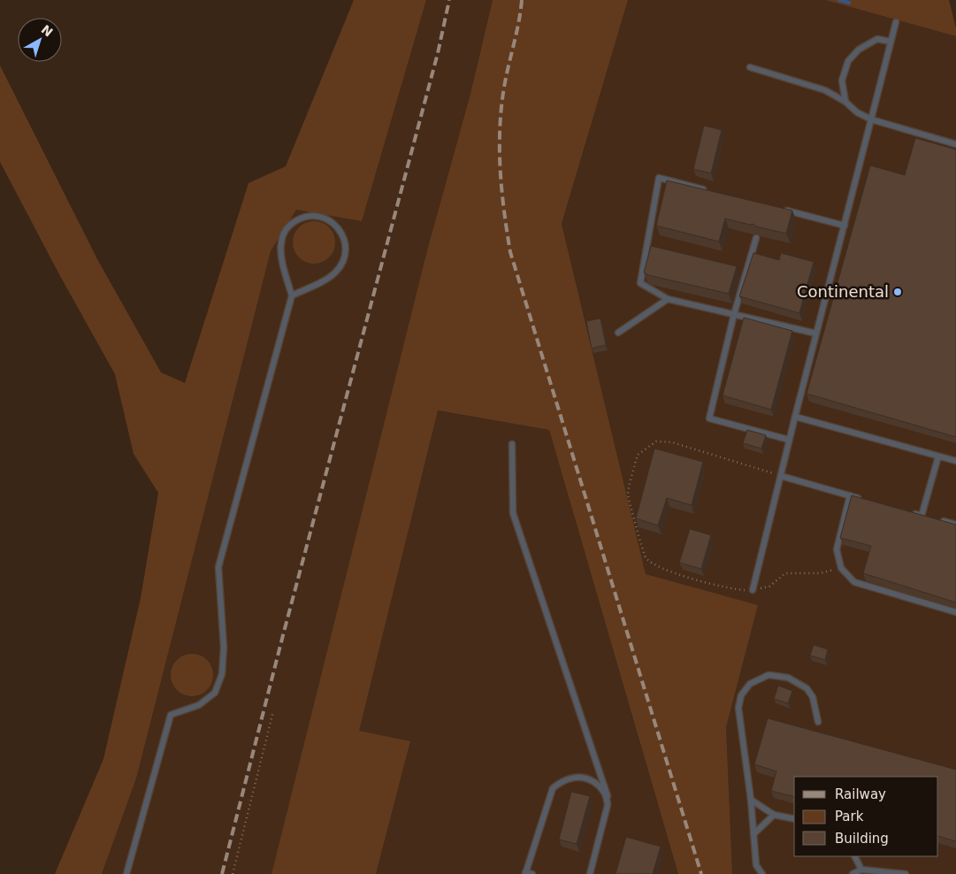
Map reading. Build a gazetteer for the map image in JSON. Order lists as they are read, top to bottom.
{
  "places": ["Continental"],
  "legend": ["Railway", "Park", "Building"],
  "north": "top right"
}
